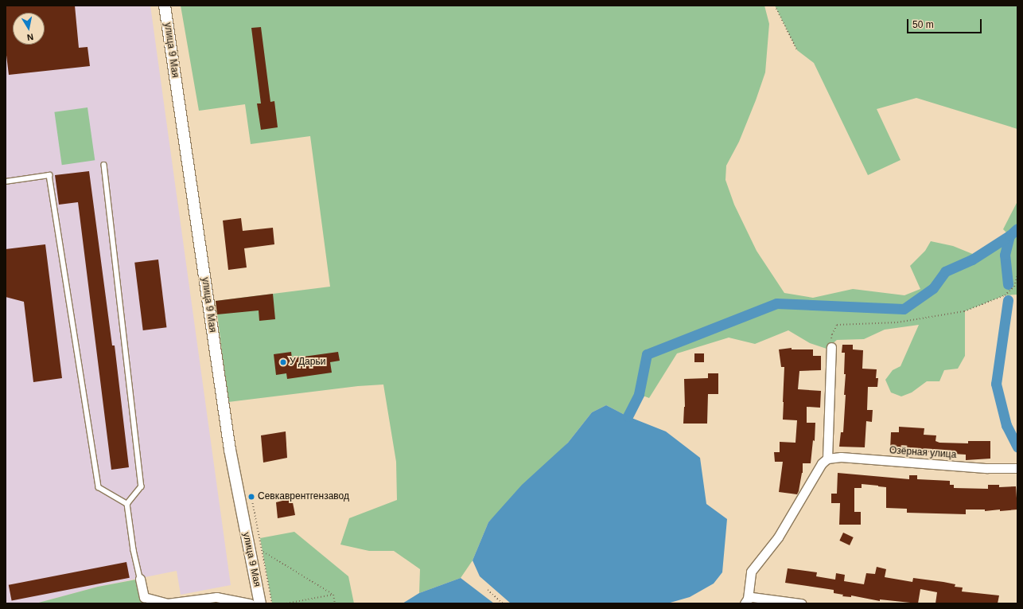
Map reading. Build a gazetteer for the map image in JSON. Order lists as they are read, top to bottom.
{
  "streets": {
    "street": ["улица 9 Мая", "Озёрная улица"]
  },
  "places": ["У Дарьи", "Севкаврентгензавод"],
  "scale_bar": "50 m",
  "north": "bottom"
}
